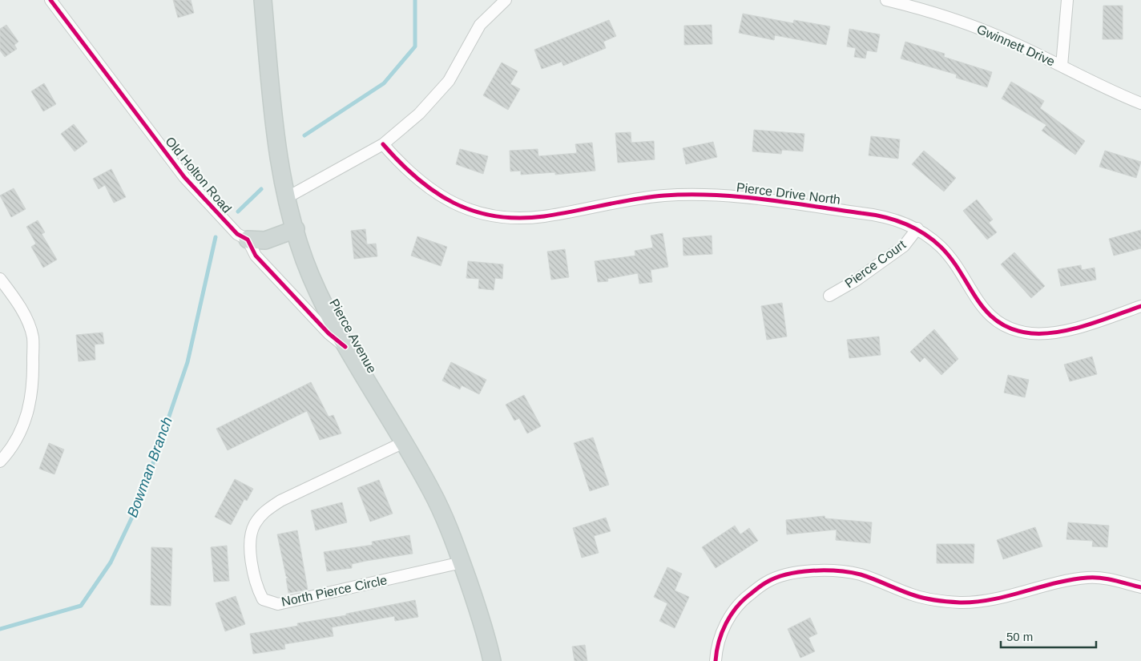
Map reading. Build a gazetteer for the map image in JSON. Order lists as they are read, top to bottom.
{
  "streets": {
    "main road": ["Pierce Avenue"],
    "street": [
      "Gwinnett Drive",
      "Old Holton Road",
      "Pierce Drive North",
      "Pierce Court",
      "North Pierce Circle"
    ]
  },
  "crossings": [
    ["Old Holton Road", "Pierce Avenue"],
    ["Pierce Drive North", "Pierce Court"],
    ["Pierce Avenue", "North Pierce Circle"]
  ],
  "water": ["Bowman Branch"],
  "scale_bar": "50 m"
}
